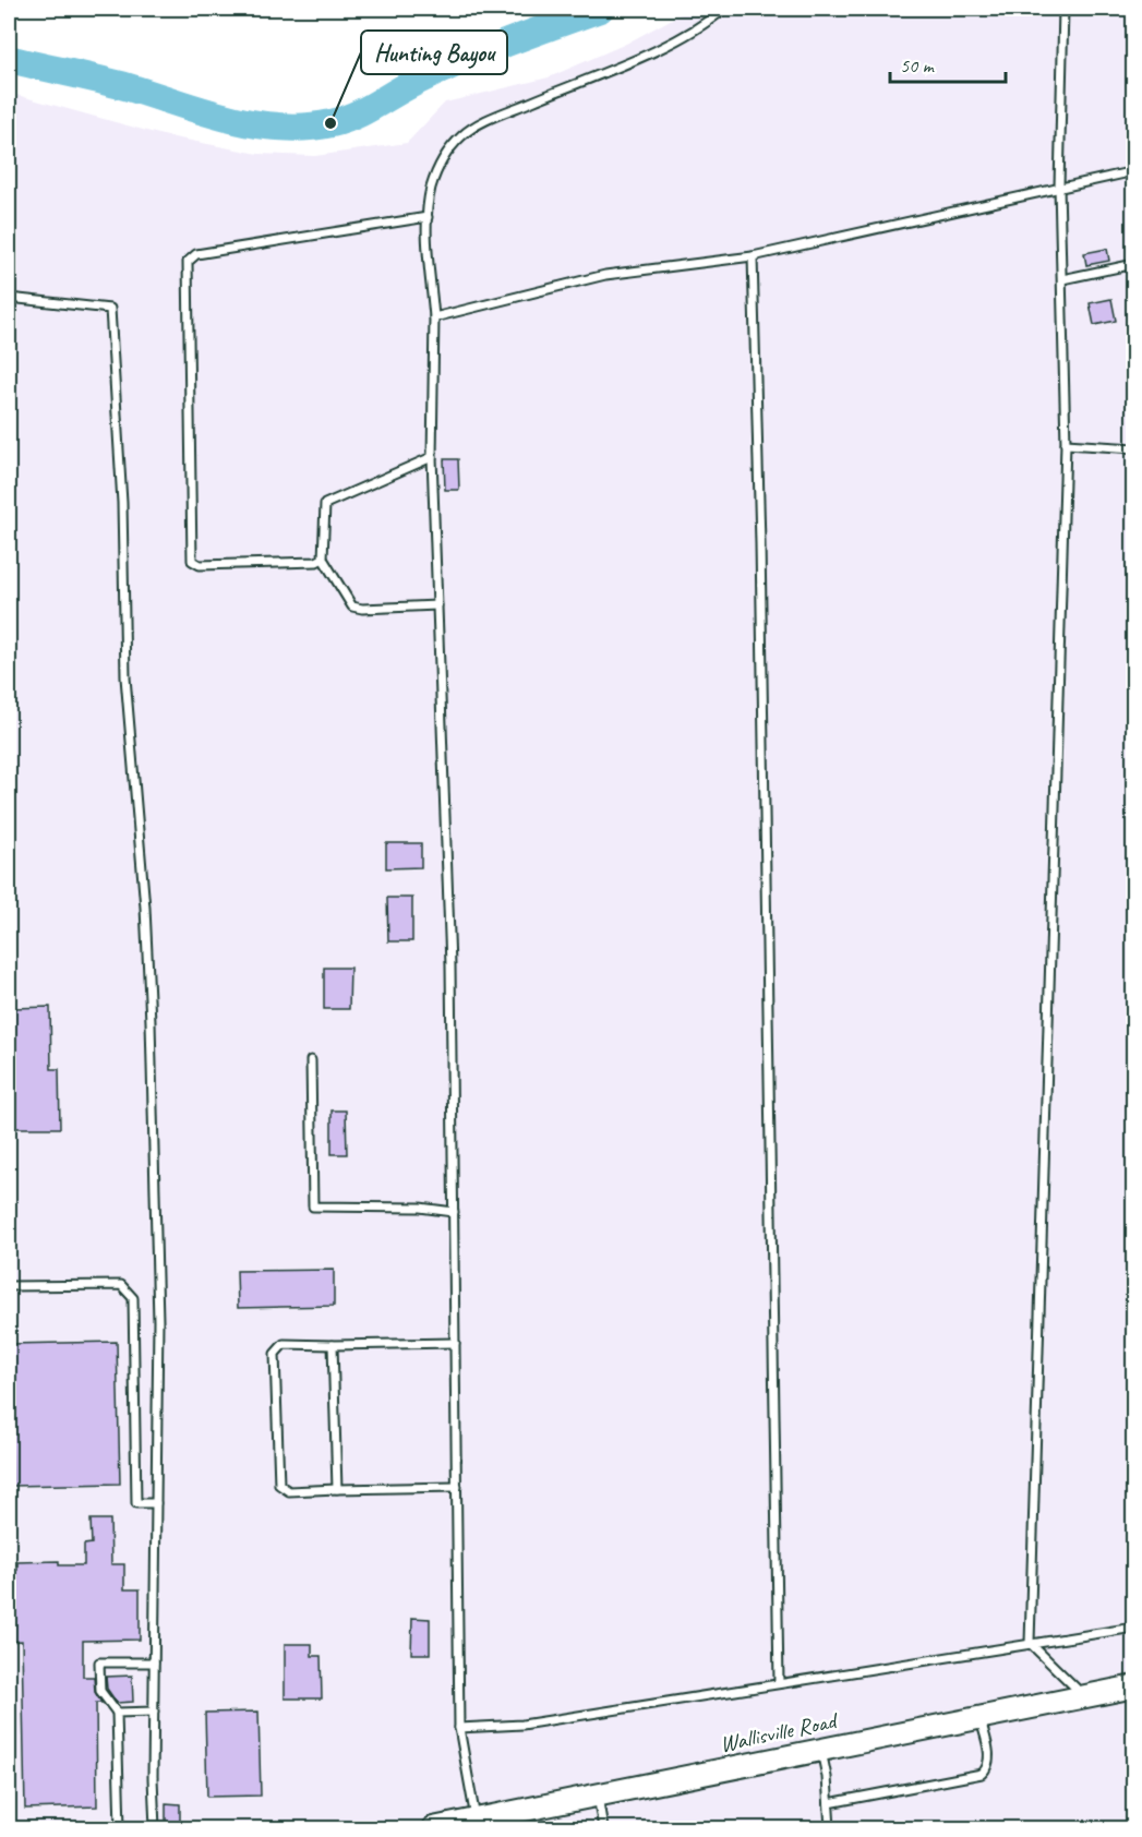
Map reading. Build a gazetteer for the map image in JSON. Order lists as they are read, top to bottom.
{
  "streets": {
    "main road": ["Wallisville Road"]
  },
  "places": ["Hunting Bayou"],
  "scale_bar": "50 m"
}
